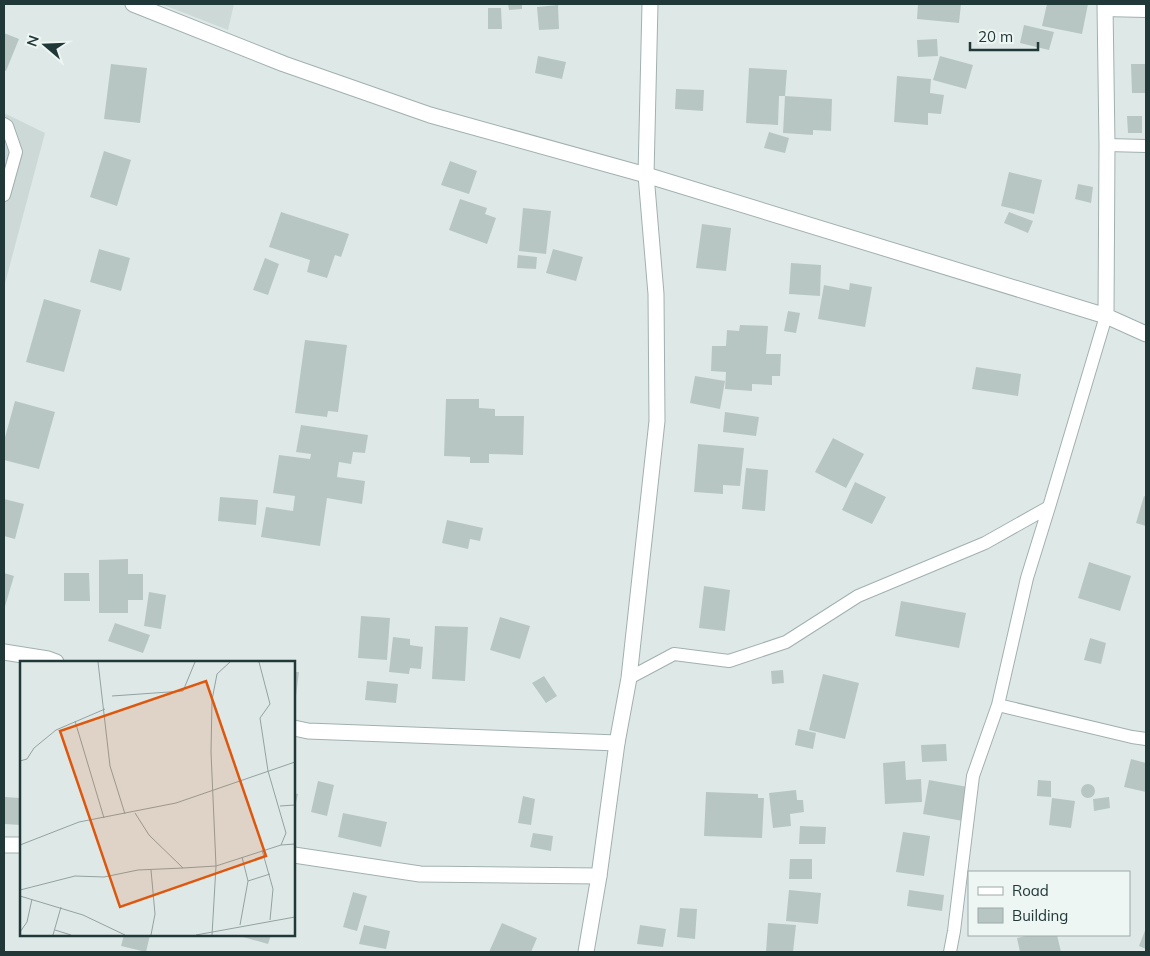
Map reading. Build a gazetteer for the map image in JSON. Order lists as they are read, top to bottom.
{
  "legend": ["Road", "Building"],
  "scale_bar": "20 m",
  "north": "left"
}
